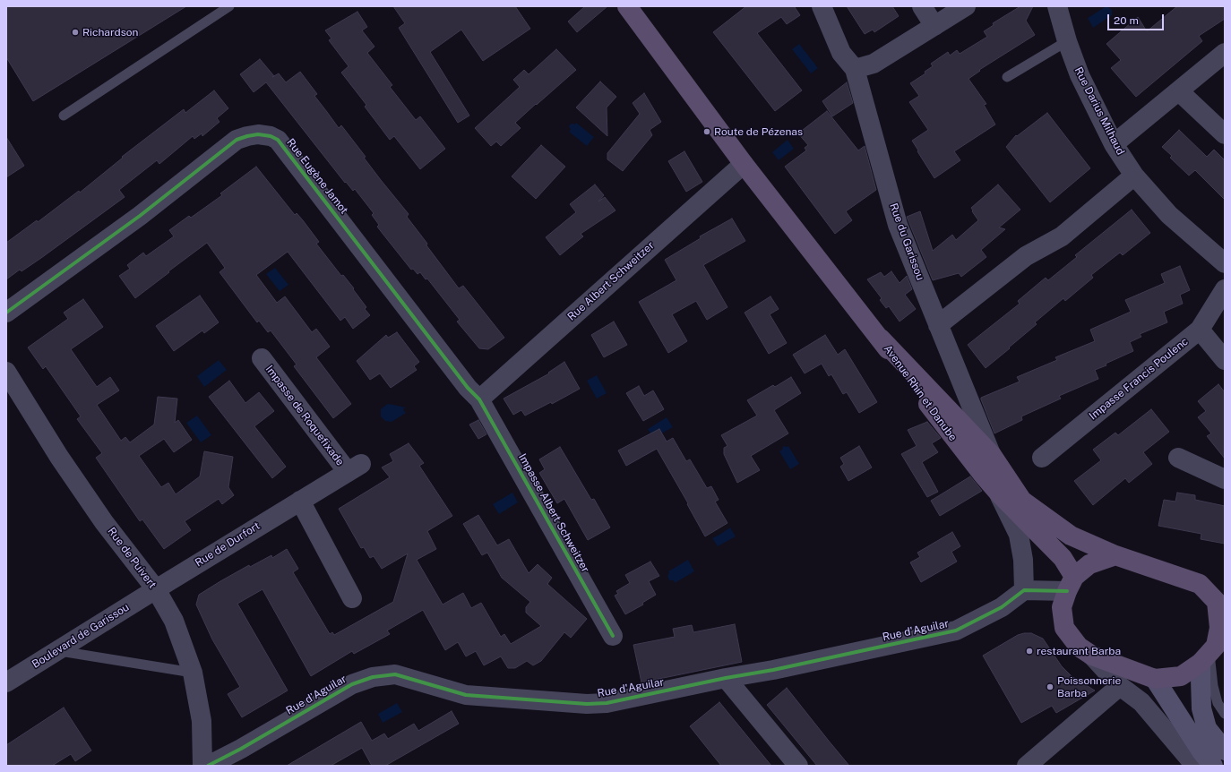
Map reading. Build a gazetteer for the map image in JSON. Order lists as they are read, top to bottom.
{
  "streets": {
    "main road": ["Avenue Rhin et Danube"],
    "street": [
      "Rue Darius Milhaud",
      "Rue Eugène Jamot",
      "Rue du Garissou",
      "Rue Albert Schweitzer",
      "Impasse Francis Poulenc",
      "Impasse de Roquefixade",
      "Impasse Albert Schweitzer",
      "Rue de Durfort",
      "Rue de Puivert",
      "Rue d'Aguilar",
      "Boulevard de Garissou"
    ]
  },
  "crossings": [
    ["Rue Eugène Jamot", "Rue Albert Schweitzer"],
    ["Rue Eugène Jamot", "Impasse Albert Schweitzer"],
    ["Rue du Garissou", "Avenue Rhin et Danube"],
    ["Rue Albert Schweitzer", "Impasse Albert Schweitzer"],
    ["Avenue Rhin et Danube", "Rue d'Aguilar"],
    ["Impasse de Roquefixade", "Rue de Durfort"],
    ["Rue de Durfort", "Rue de Puivert"],
    ["Rue de Durfort", "Boulevard de Garissou"],
    ["Rue de Puivert", "Boulevard de Garissou"]
  ],
  "places": [
    "Richardson",
    "Route de Pézenas",
    "restaurant Barba",
    "Poissonnerie Barba"
  ],
  "scale_bar": "20 m"
}
